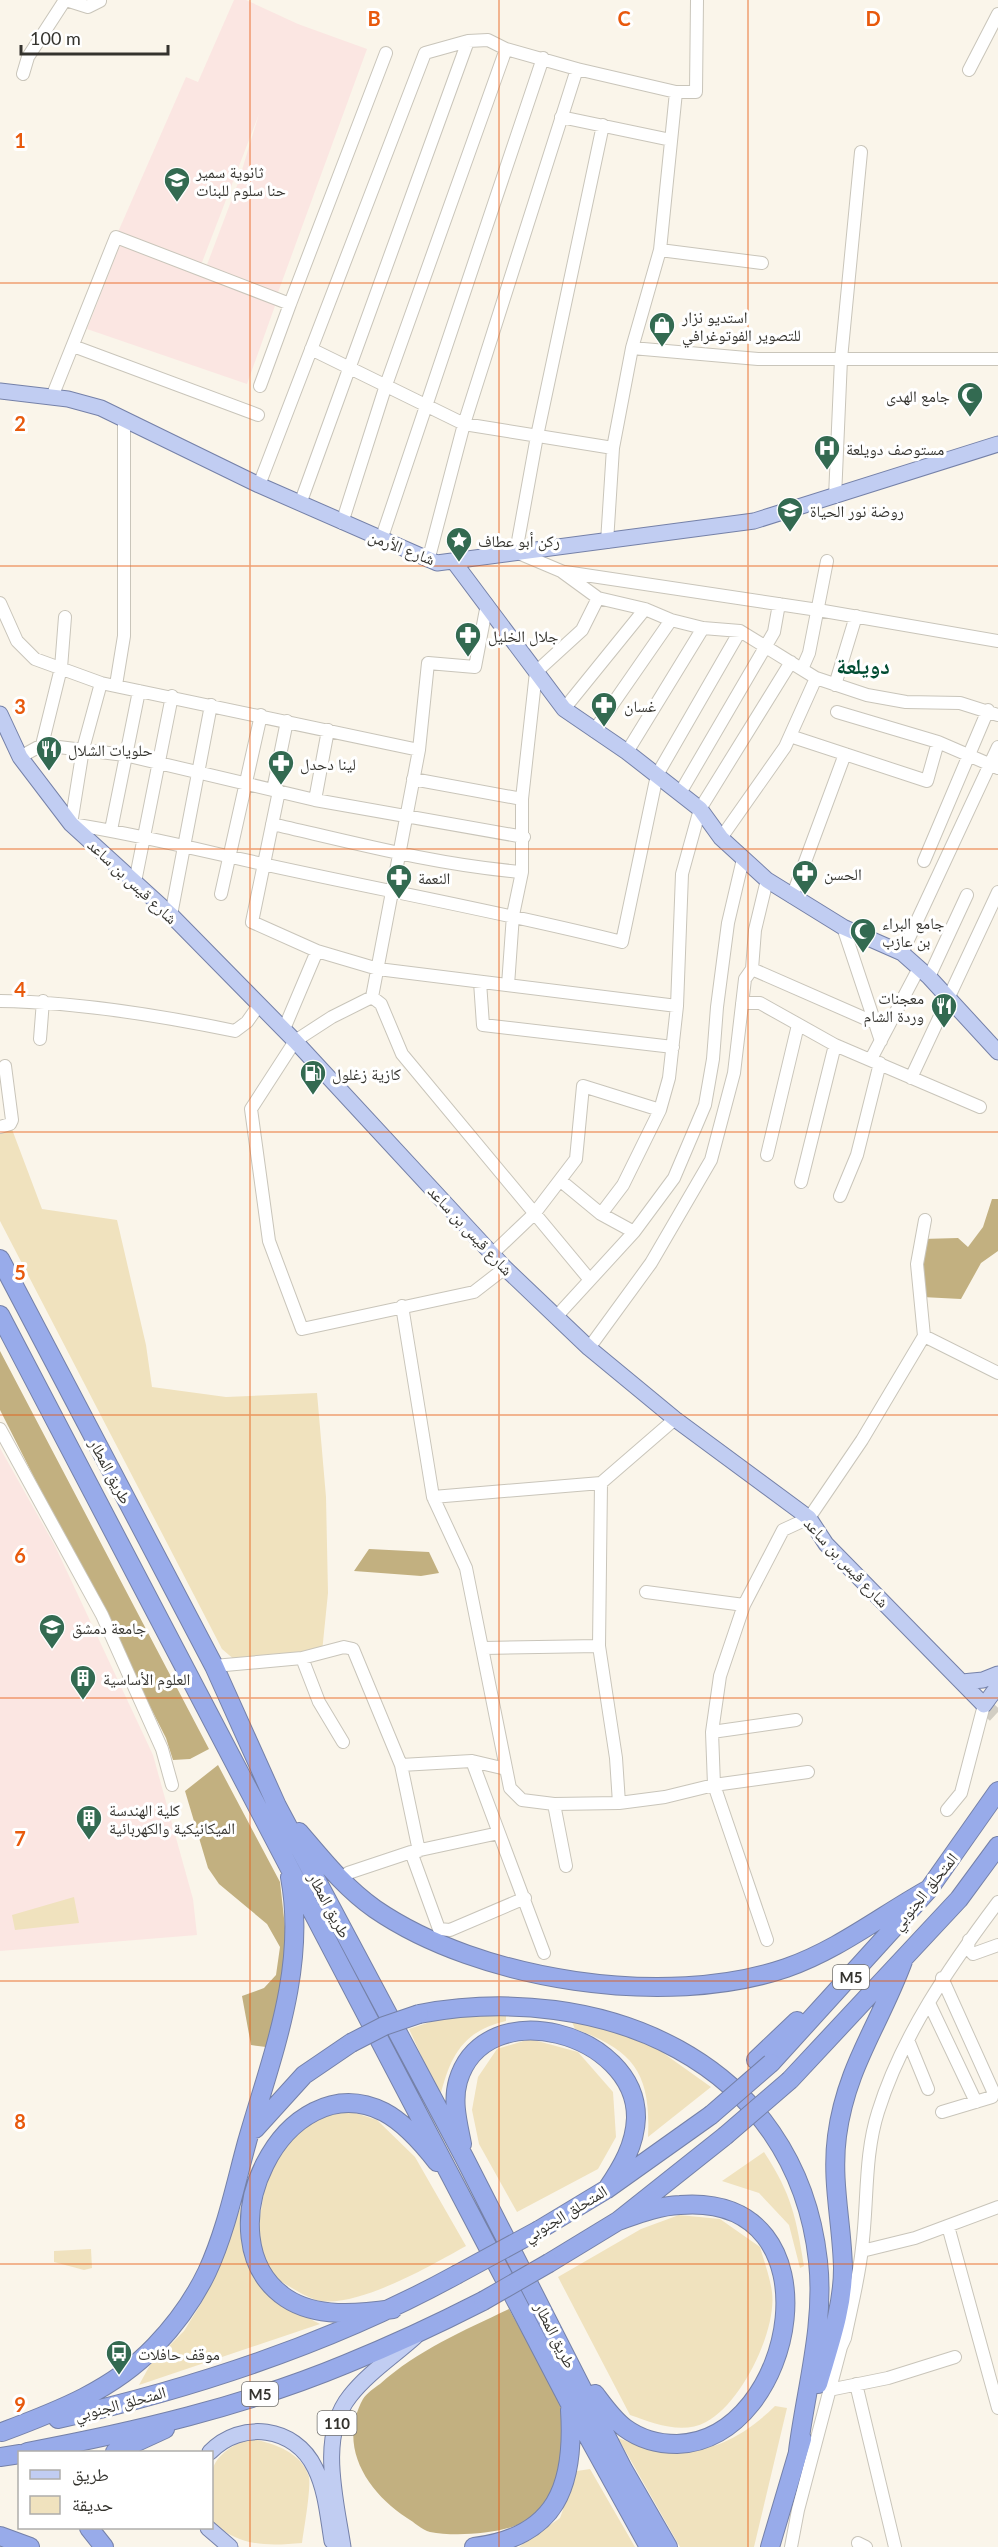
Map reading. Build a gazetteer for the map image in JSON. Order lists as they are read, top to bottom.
{
  "streets": {
    "highway": ["طريق المطار", "المتحلق الجنوبي", "M5"],
    "main road": ["شارع الأرمن", "شارع قيس بن ساعد", "110"]
  },
  "crossings": [
    ["المتحلق الجنوبي", "110"]
  ],
  "districts": ["دويلعة"],
  "places": {
    "school or university": ["ثانوية سمير حنا سلوم للبنات", "روضة نور الحياة", "جامعة دمشق"],
    "shop": ["استديو نزار للتصوير الفوتوغرافي"],
    "mosque": ["جامع الهدى", "جامع البراء بن عازب"],
    "hospital": ["مستوصف دويلعة"],
    "place": ["ركن أبو عطاف"],
    "pharmacy": [
      "جلال الخليل",
      "غسان",
      "لينا دحدل",
      "الحسن",
      "النعمة"
    ],
    "restaurant": ["حلويات الشلال", "معجنات وردة الشام"],
    "fuel station": ["كازية زغلول"],
    "building": ["العلوم الأساسية", "كلية الهندسة الميكانيكية والكهربائية"],
    "bus stop": ["موقف حافلات"]
  },
  "legend": ["طريق", "حديقة"],
  "scale_bar": "100 m",
  "grid": {
    "columns": ["B", "C", "D"],
    "rows": [
      "1",
      "2",
      "3",
      "4",
      "5",
      "6",
      "7",
      "8",
      "9"
    ]
  }
}
